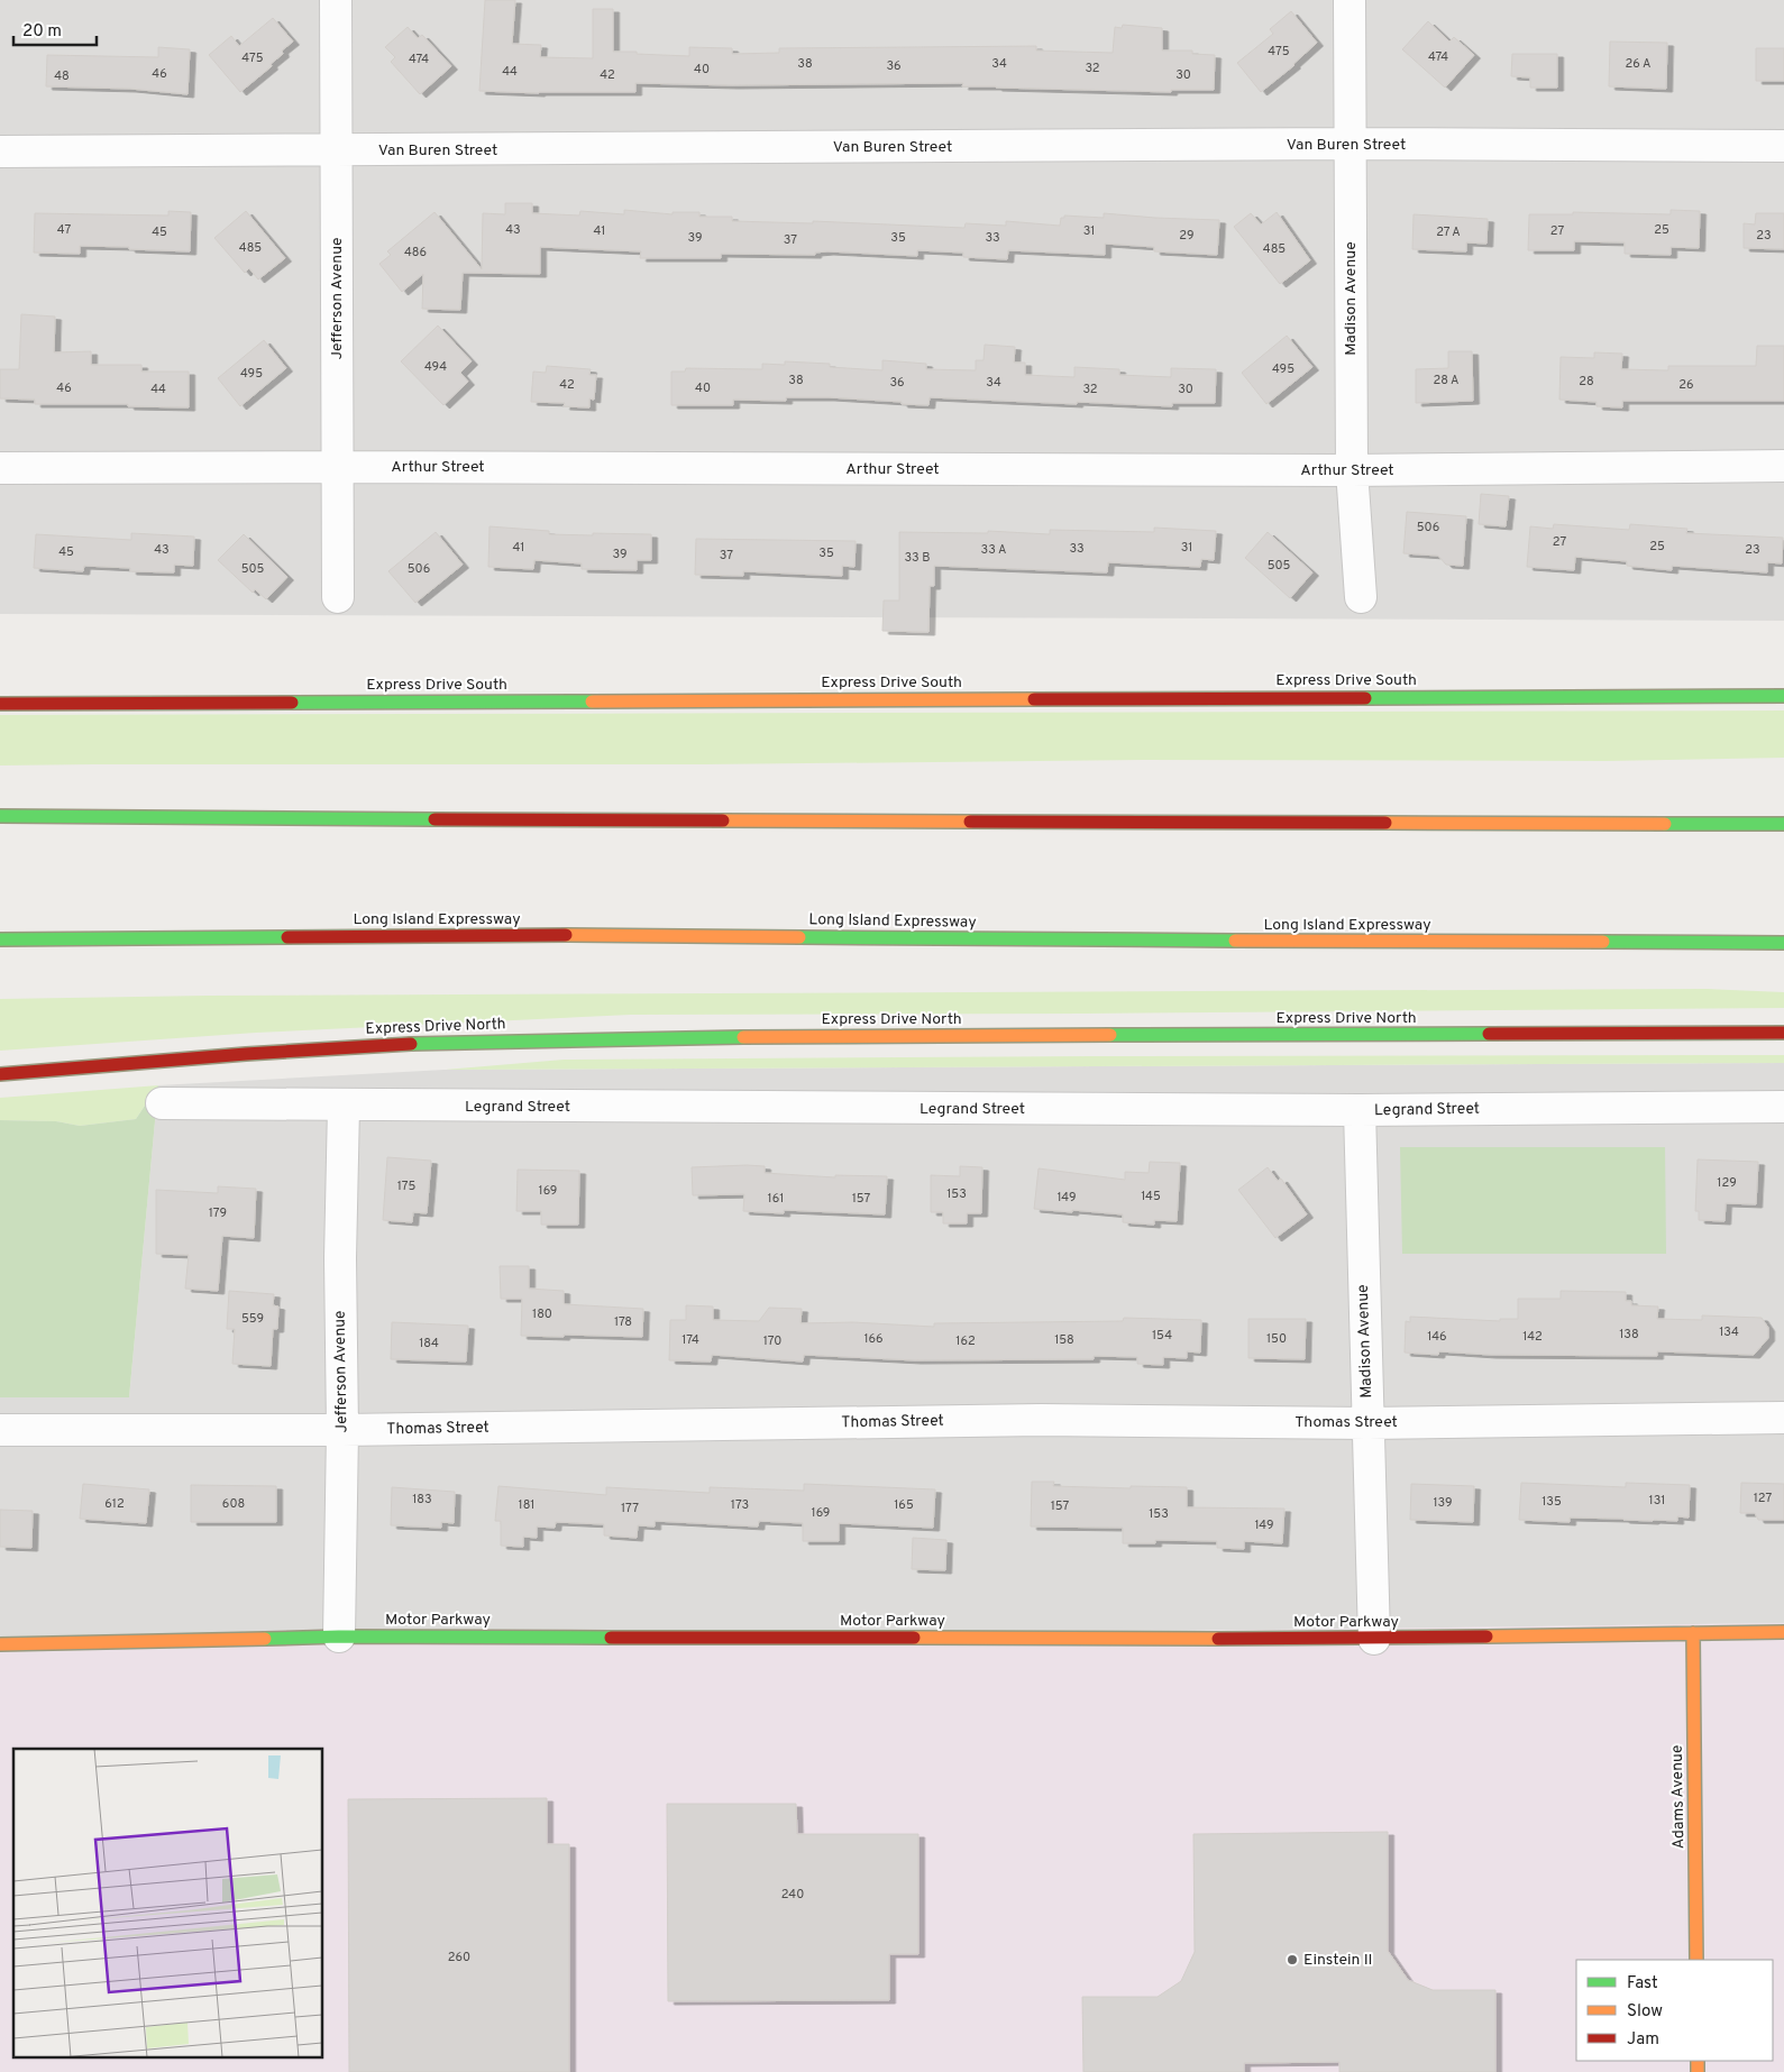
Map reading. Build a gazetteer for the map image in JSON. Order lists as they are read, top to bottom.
{
  "streets": {
    "main road": [
      "Express Drive South",
      "Long Island Expressway",
      "Express Drive North",
      "Motor Parkway",
      "Adams Avenue"
    ],
    "street": [
      "Van Buren Street",
      "Jefferson Avenue",
      "Madison Avenue",
      "Arthur Street",
      "Legrand Street",
      "Thomas Street"
    ]
  },
  "crossings": [
    ["Van Buren Street", "Jefferson Avenue"],
    ["Van Buren Street", "Madison Avenue"],
    ["Jefferson Avenue", "Arthur Street"],
    ["Jefferson Avenue", "Legrand Street"],
    ["Jefferson Avenue", "Thomas Street"],
    ["Jefferson Avenue", "Motor Parkway"],
    ["Madison Avenue", "Arthur Street"],
    ["Madison Avenue", "Legrand Street"],
    ["Madison Avenue", "Thomas Street"],
    ["Madison Avenue", "Motor Parkway"],
    ["Motor Parkway", "Adams Avenue"]
  ],
  "places": ["Einstein II"],
  "house_numbers": [
    "475",
    "474",
    "475",
    "474",
    "38",
    "34",
    "26 A",
    "36",
    "32",
    "40",
    "44",
    "46",
    "42",
    "30",
    "48",
    "47",
    "43",
    "25",
    "41",
    "31",
    "27",
    "45",
    "27 A",
    "29",
    "23",
    "39",
    "35",
    "33",
    "37",
    "485",
    "485",
    "486",
    "494",
    "495",
    "495",
    "38",
    "28 A",
    "28",
    "36",
    "34",
    "42",
    "26",
    "46",
    "40",
    "44",
    "32",
    "30",
    "506",
    "27",
    "25",
    "41",
    "31",
    "33",
    "43",
    "33 A",
    "23",
    "45",
    "35",
    "39",
    "37",
    "33 B",
    "505",
    "505",
    "506",
    "129",
    "175",
    "169",
    "153",
    "145",
    "149",
    "161",
    "157",
    "179",
    "180",
    "559",
    "178",
    "134",
    "138",
    "154",
    "146",
    "142",
    "166",
    "150",
    "174",
    "158",
    "170",
    "162",
    "184",
    "127",
    "183",
    "131",
    "135",
    "139",
    "612",
    "608",
    "181",
    "173",
    "165",
    "157",
    "177",
    "169",
    "153",
    "149",
    "240",
    "260"
  ],
  "legend": ["Fast", "Slow", "Jam"],
  "scale_bar": "20 m"
}
